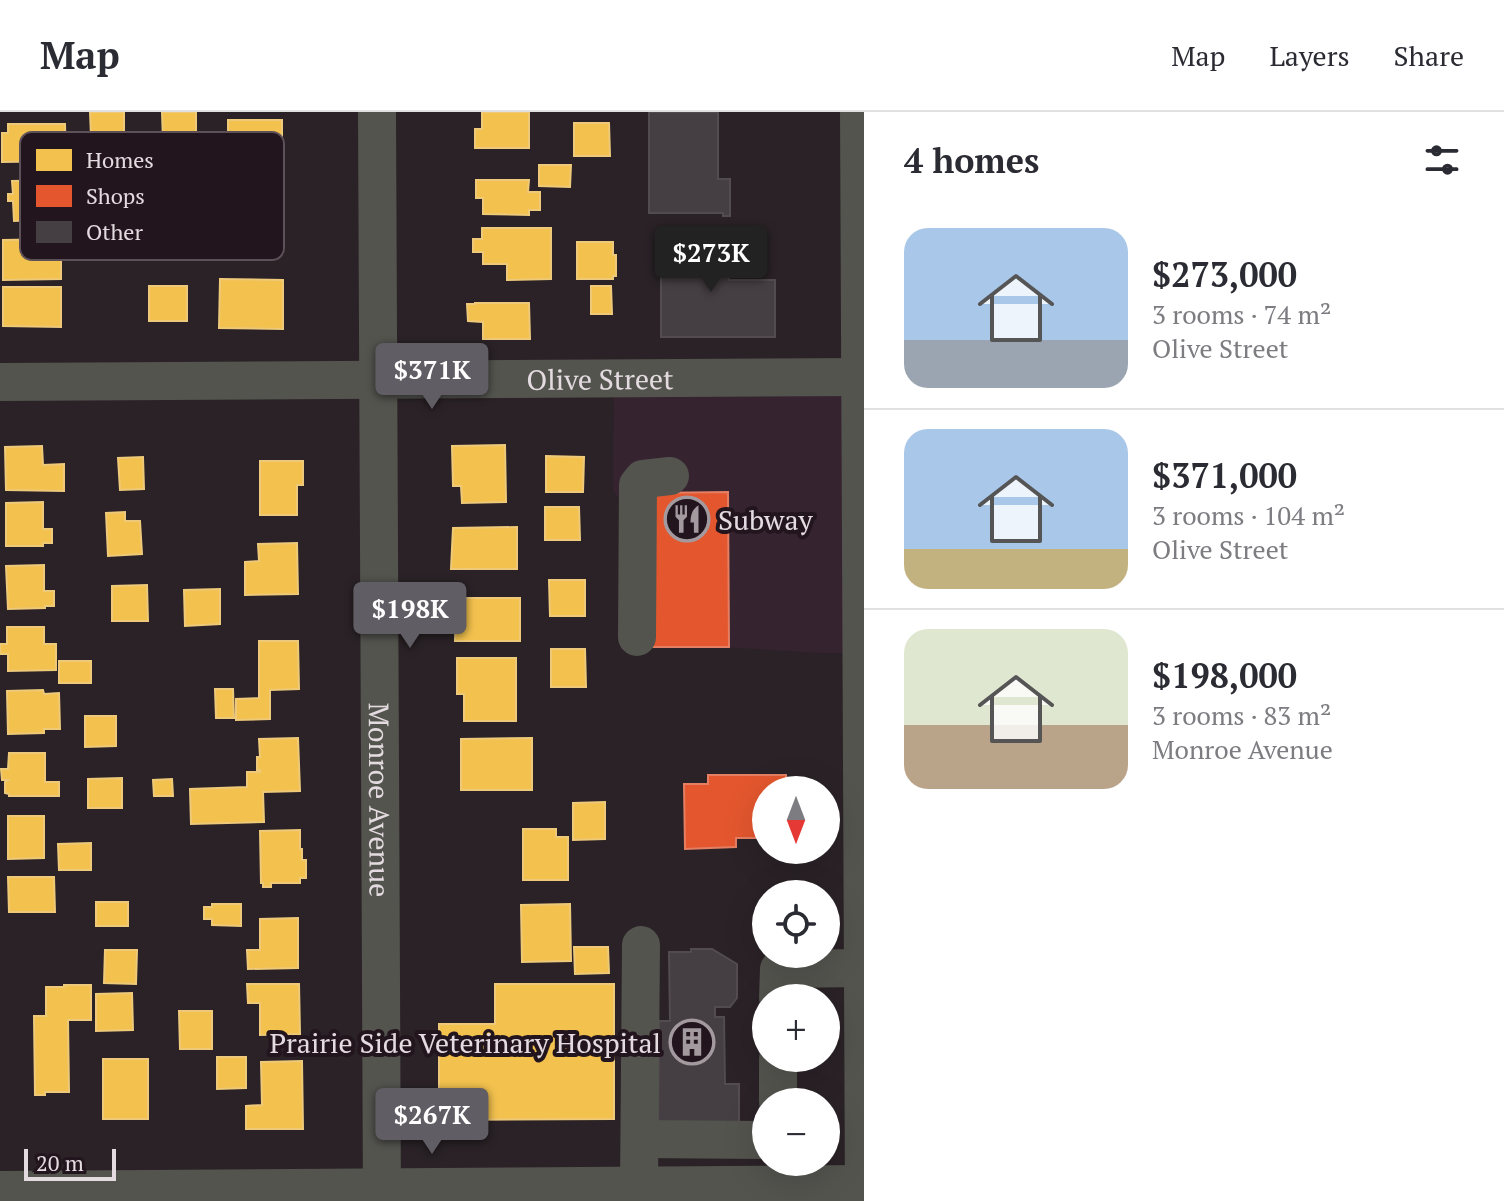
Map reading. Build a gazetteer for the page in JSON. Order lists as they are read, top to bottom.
{
  "streets": {
    "street": ["Olive Street", "Monroe Avenue"]
  },
  "crossings": [
    ["Olive Street", "Monroe Avenue"]
  ],
  "places": {
    "restaurant": ["Subway"],
    "building": ["Prairie Side Veterinary Hospital"]
  },
  "legend": ["Homes", "Shops", "Other"],
  "scale_bar": "20 m",
  "north": "bottom",
  "page": {
    "header": "Map",
    "nav": ["Map", "Layers", "Share"],
    "heading": "4 homes",
    "list": [
      {
        "name": "$273,000",
        "note": "3 rooms · 74 m² · Olive Street"
      },
      {
        "name": "$371,000",
        "note": "3 rooms · 104 m² · Olive Street"
      },
      {
        "name": "$198,000",
        "note": "3 rooms · 83 m² · Monroe Avenue"
      }
    ],
    "price": [
      "$273K",
      "$371K",
      "$198K",
      "$267K"
    ],
    "map_buttons": ["+", "−"],
    "scale": "20 m"
  }
}
